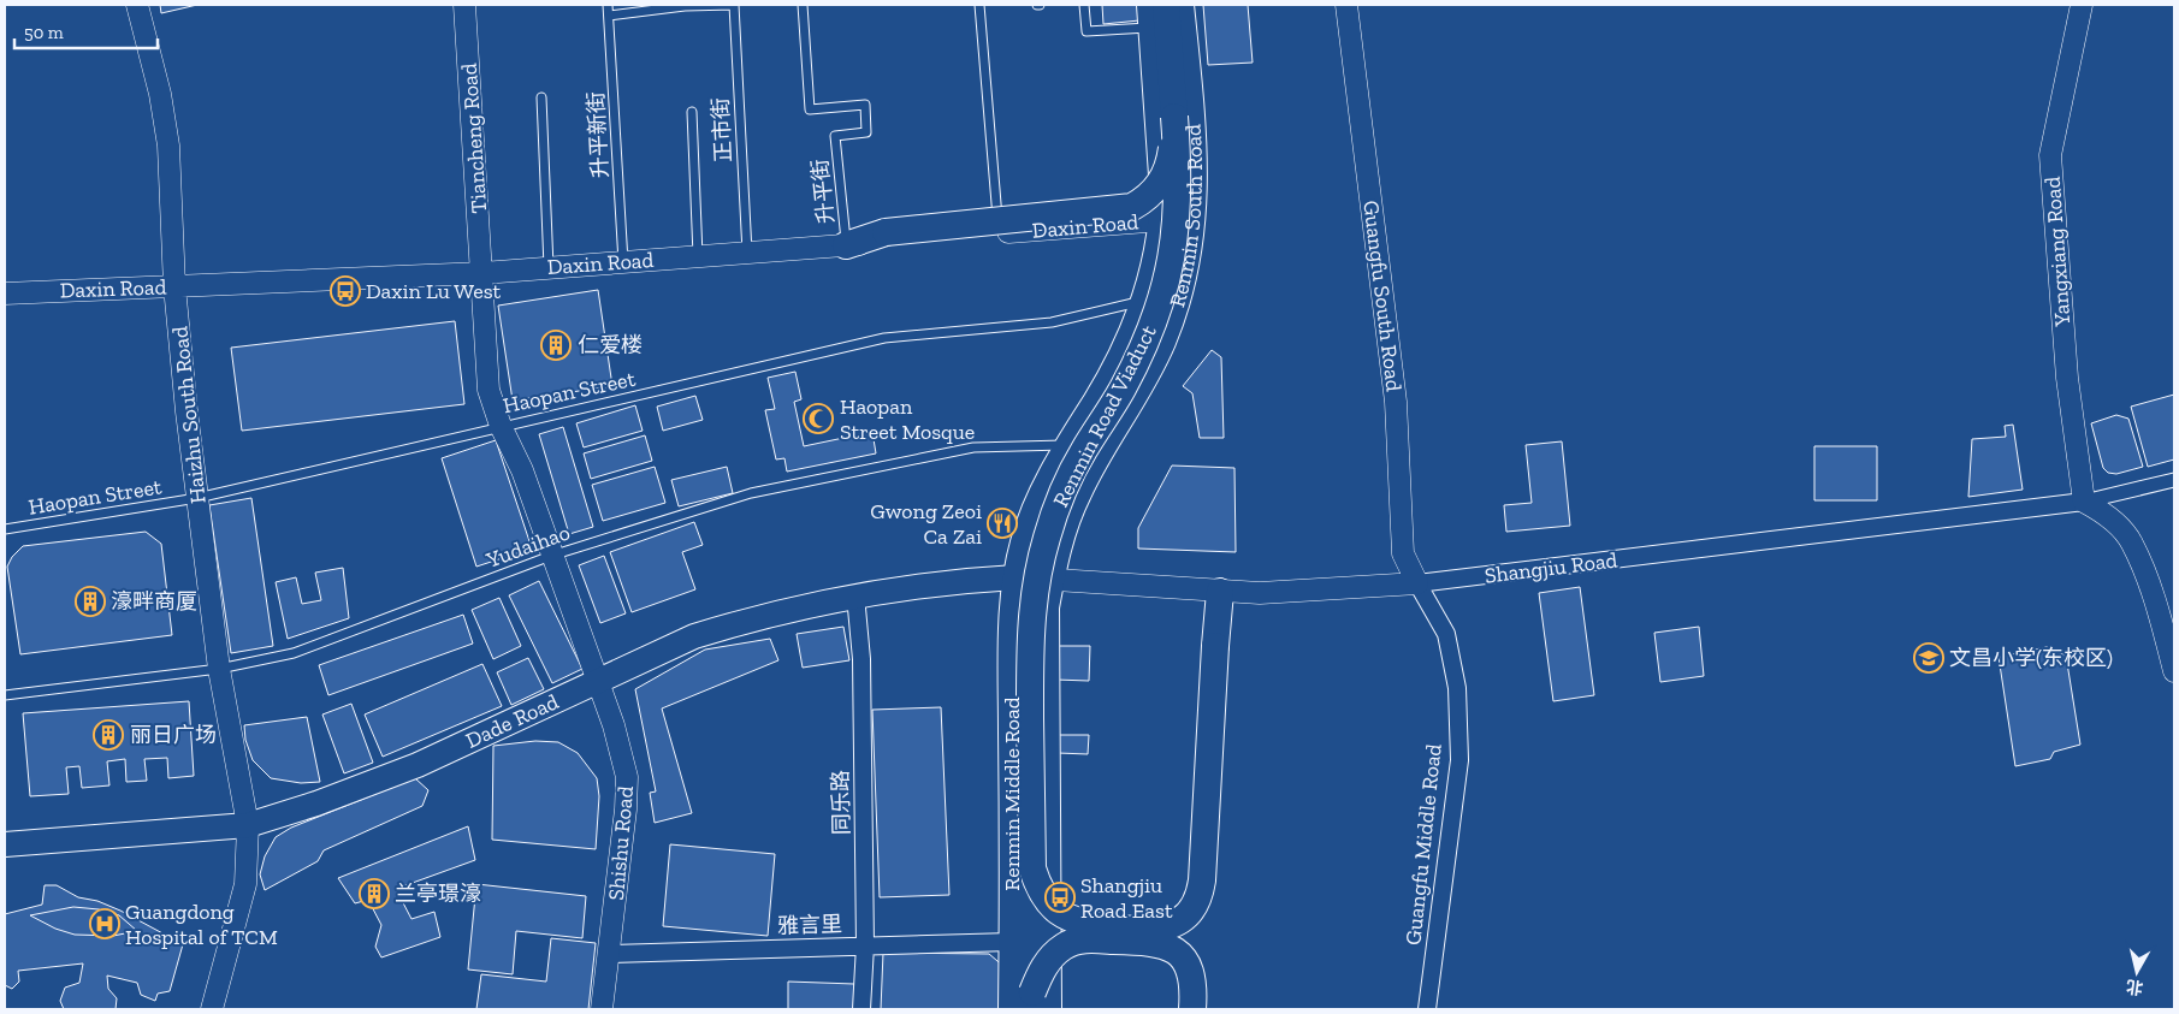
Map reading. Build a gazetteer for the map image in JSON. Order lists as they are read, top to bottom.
{
  "streets": {
    "main road": [
      "Renmin South Road",
      "Renmin Road Viaduct",
      "Dade Road",
      "Renmin Middle Road"
    ],
    "street": [
      "Tiancheng Road",
      "Daxin Road",
      "Yangxiang Road",
      "Guangfu South Road",
      "Haizhu South Road",
      "Shangjiu Road",
      "同乐路",
      "Shishu Road",
      "Guangfu Middle Road",
      "雅言里"
    ],
    "lane": [
      "正市街",
      "升平新街",
      "升平街",
      "Haopan Street",
      "Yudaihao"
    ]
  },
  "crossings": [
    ["正市街", "Daxin Road"],
    ["升平新街", "Daxin Road"],
    ["Tiancheng Road", "Daxin Road"],
    ["Tiancheng Road", "Haopan Street"],
    ["Tiancheng Road", "Shishu Road"],
    ["升平街", "Daxin Road"],
    ["Renmin South Road", "Daxin Road"],
    ["Renmin South Road", "Haopan Street"],
    ["Renmin South Road", "Yudaihao"],
    ["Renmin South Road", "Shangjiu Road"],
    ["Renmin South Road", "Dade Road"],
    ["Renmin South Road", "Renmin Middle Road"],
    ["Daxin Road", "Haizhu South Road"],
    ["Yangxiang Road", "Shangjiu Road"],
    ["Guangfu South Road", "Shangjiu Road"],
    ["Guangfu South Road", "Guangfu Middle Road"],
    ["Haopan Street", "Haizhu South Road"],
    ["Haopan Street", "Shishu Road"],
    ["Haizhu South Road", "Yudaihao"],
    ["Haizhu South Road", "Dade Road"],
    ["Renmin Road Viaduct", "Renmin Middle Road"],
    ["Yudaihao", "Shishu Road"],
    ["Shangjiu Road", "Dade Road"],
    ["Shangjiu Road", "Renmin Middle Road"],
    ["Shangjiu Road", "Guangfu Middle Road"],
    ["Dade Road", "Renmin Middle Road"],
    ["Dade Road", "同乐路"],
    ["Dade Road", "Shishu Road"],
    ["Renmin Middle Road", "雅言里"],
    ["同乐路", "雅言里"],
    ["Shishu Road", "雅言里"]
  ],
  "places": {
    "bus stop": ["Daxin Lu West", "Shangjiu Road East"],
    "building": [
      "仁爱楼",
      "濠畔商厦",
      "丽日广场",
      "兰亭璟濠"
    ],
    "mosque": ["Haopan Street Mosque"],
    "restaurant": ["Gwong Zeoi Ca Zai"],
    "school or university": ["文昌小学(东校区)"],
    "hospital": ["Guangdong Hospital of TCM"]
  },
  "scale_bar": "50 m",
  "north": "bottom"
}
